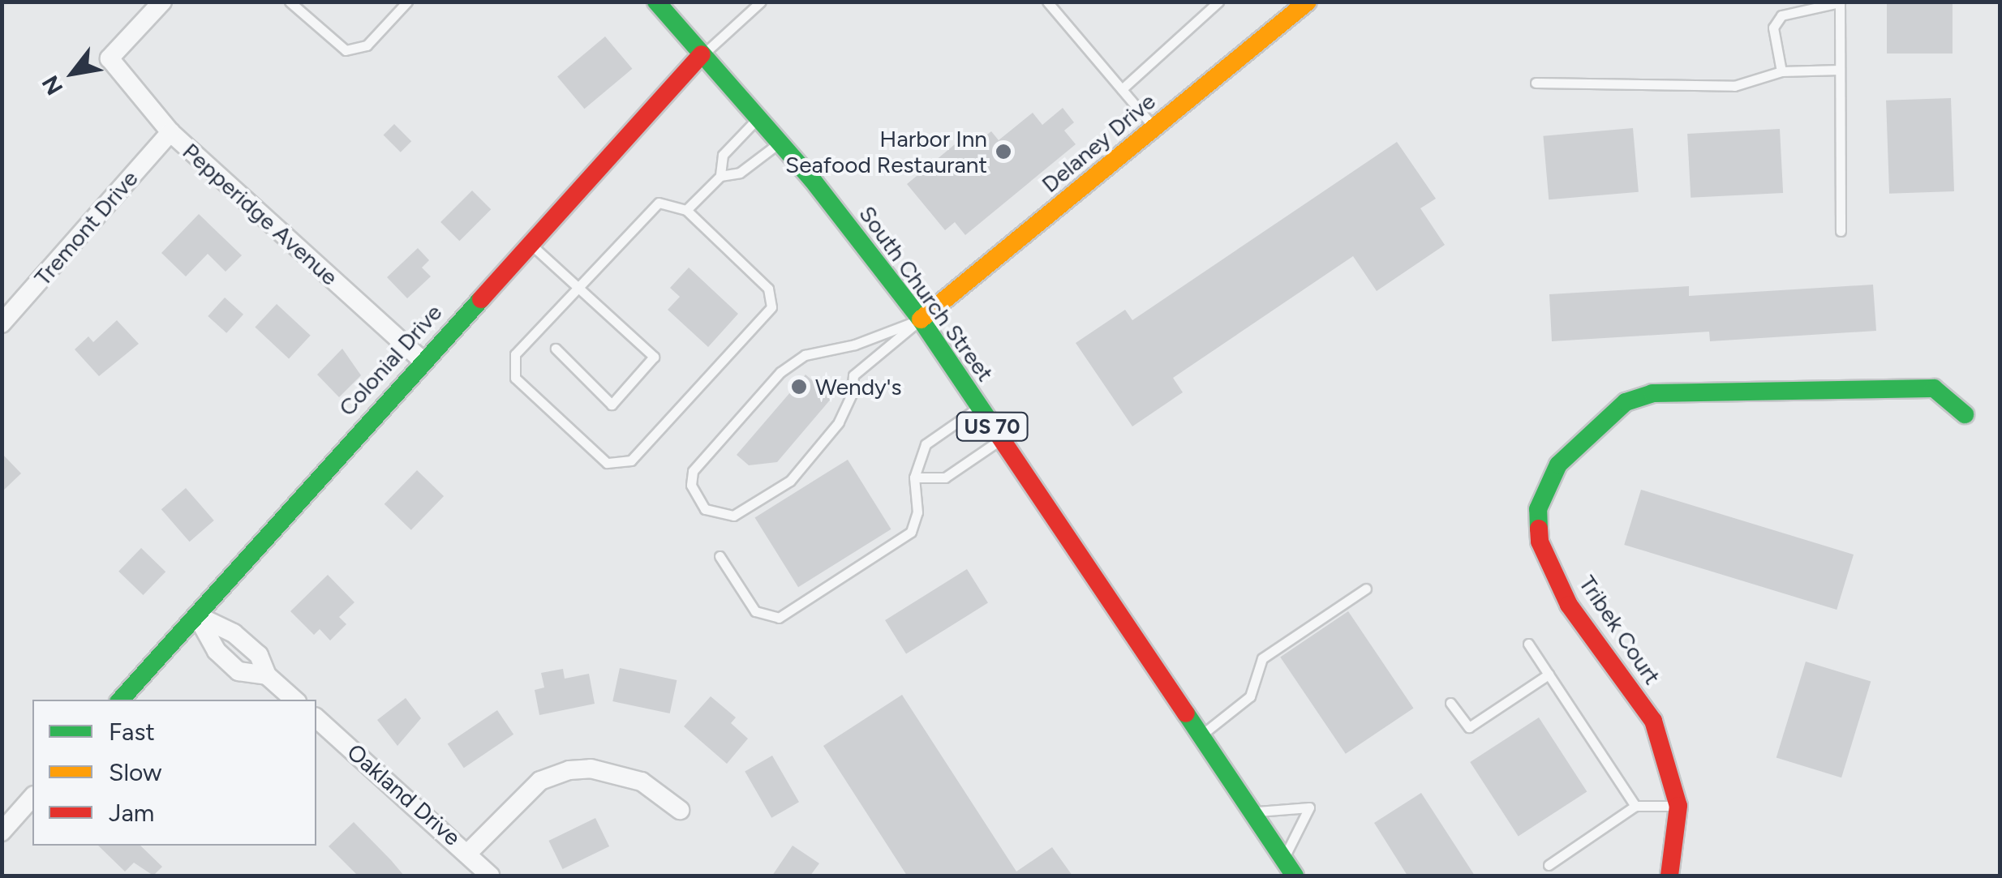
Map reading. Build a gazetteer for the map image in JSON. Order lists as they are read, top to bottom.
{
  "streets": {
    "street": [
      "Delaney Drive",
      "Pepperidge Avenue",
      "Tremont Drive",
      "South Church Street",
      "Colonial Drive",
      "US 70",
      "Tribek Court",
      "Oakland Drive"
    ]
  },
  "crossings": [
    ["Delaney Drive", "South Church Street"],
    ["Pepperidge Avenue", "Tremont Drive"],
    ["Pepperidge Avenue", "Colonial Drive"],
    ["South Church Street", "Colonial Drive"]
  ],
  "places": ["Harbor Inn Seafood Restaurant", "Wendy's"],
  "legend": ["Fast", "Slow", "Jam"],
  "north": "bottom left"
}
